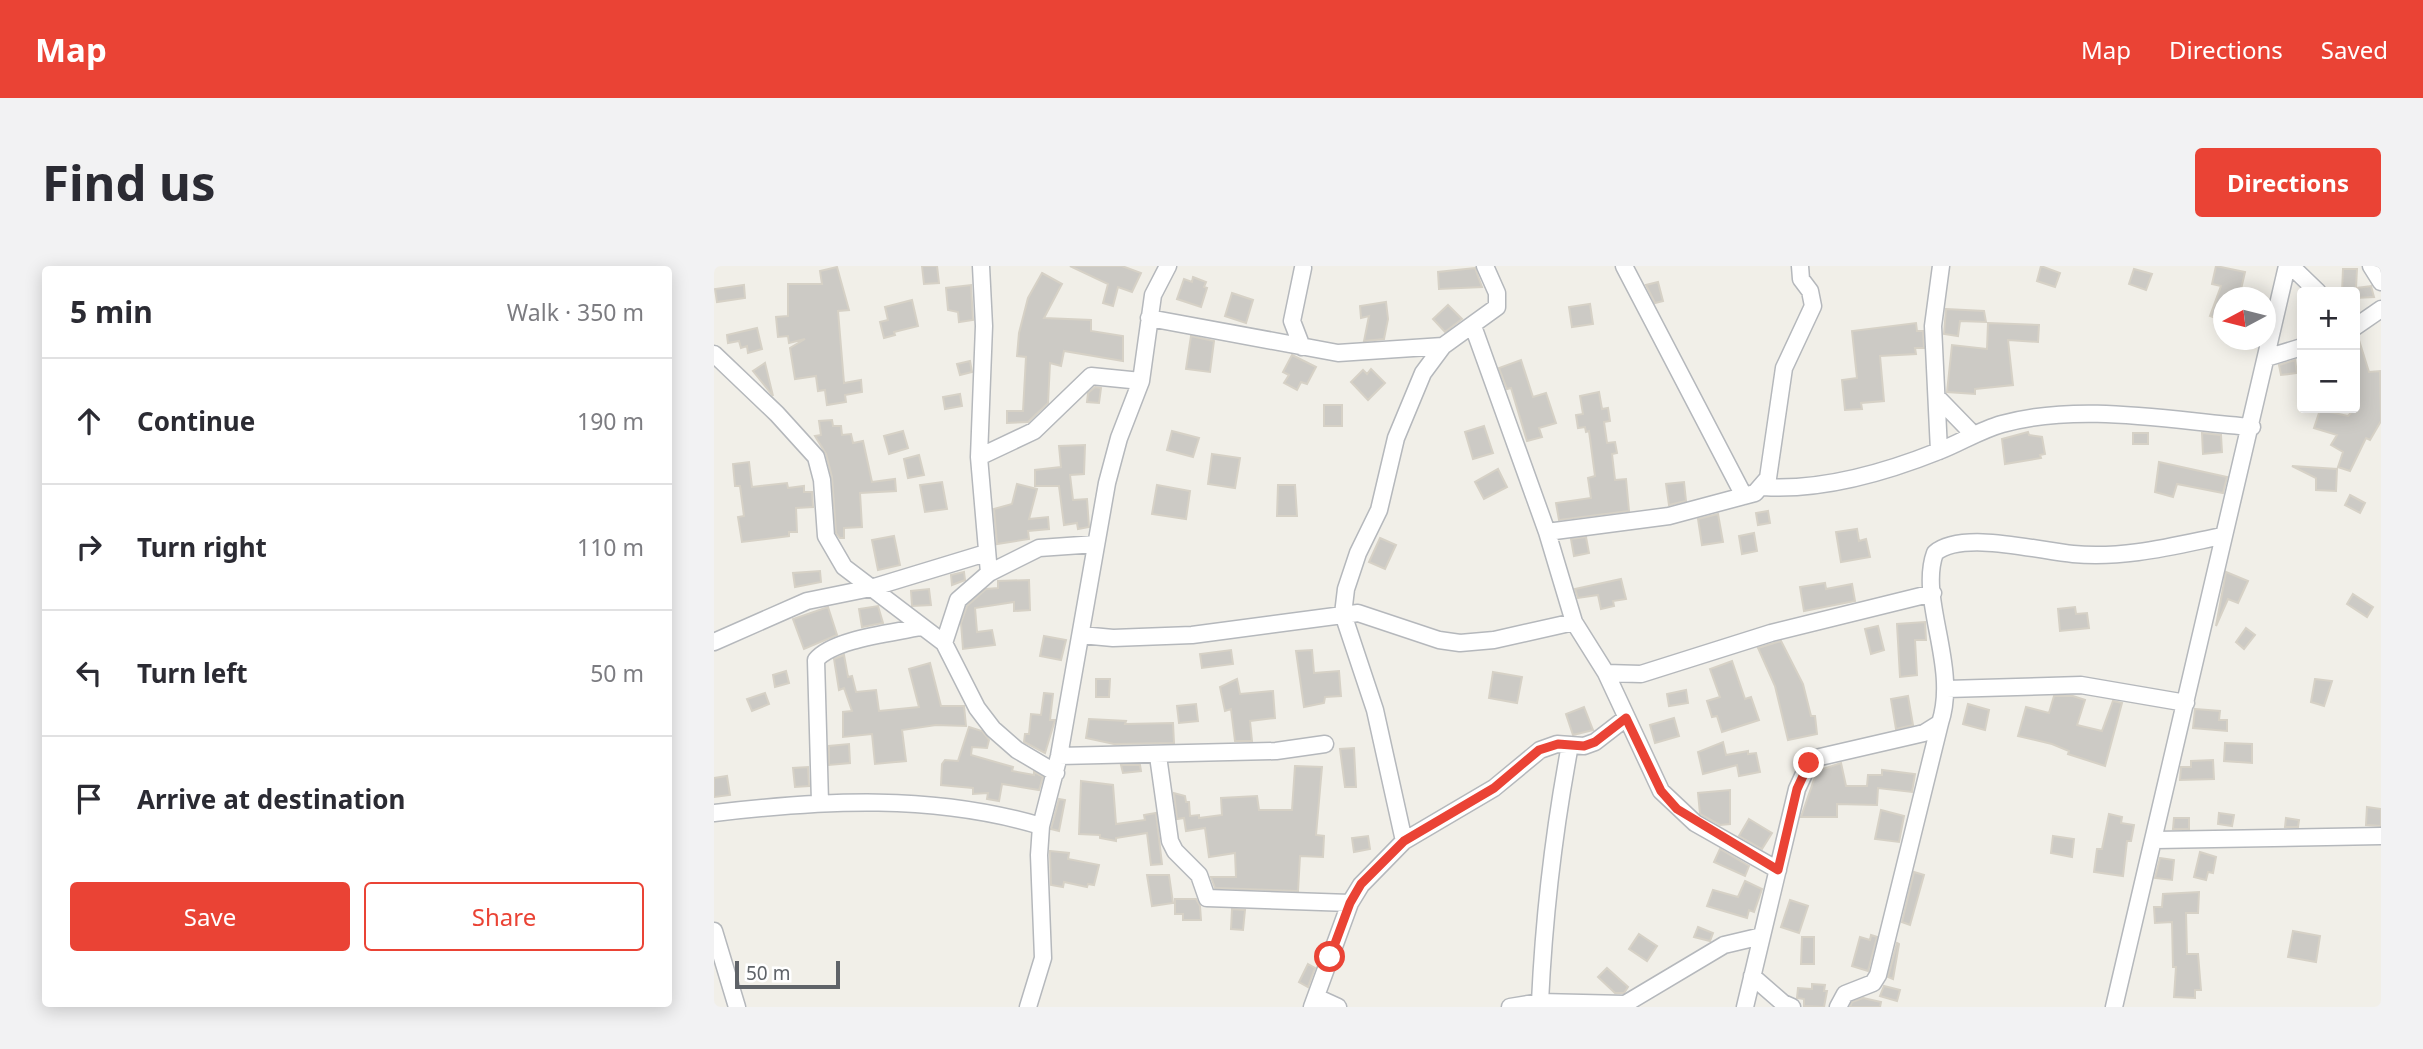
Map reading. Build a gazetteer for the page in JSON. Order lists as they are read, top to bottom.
{
  "scale_bar": "50 m",
  "north": "left",
  "page": {
    "header": "Map",
    "nav": ["Map", "Directions", "Saved"],
    "buttons": [
      "Directions",
      ["Save", "Share"]
    ],
    "title": "Find us",
    "heading": ["5 min", "Walk · 350 m"],
    "map_buttons": ["+", "−"],
    "list": [
      ["Continue", "190 m"],
      ["Turn right", "110 m"],
      ["Turn left", "50 m"],
      "Arrive at destination"
    ],
    "scale": "50 m"
  }
}
